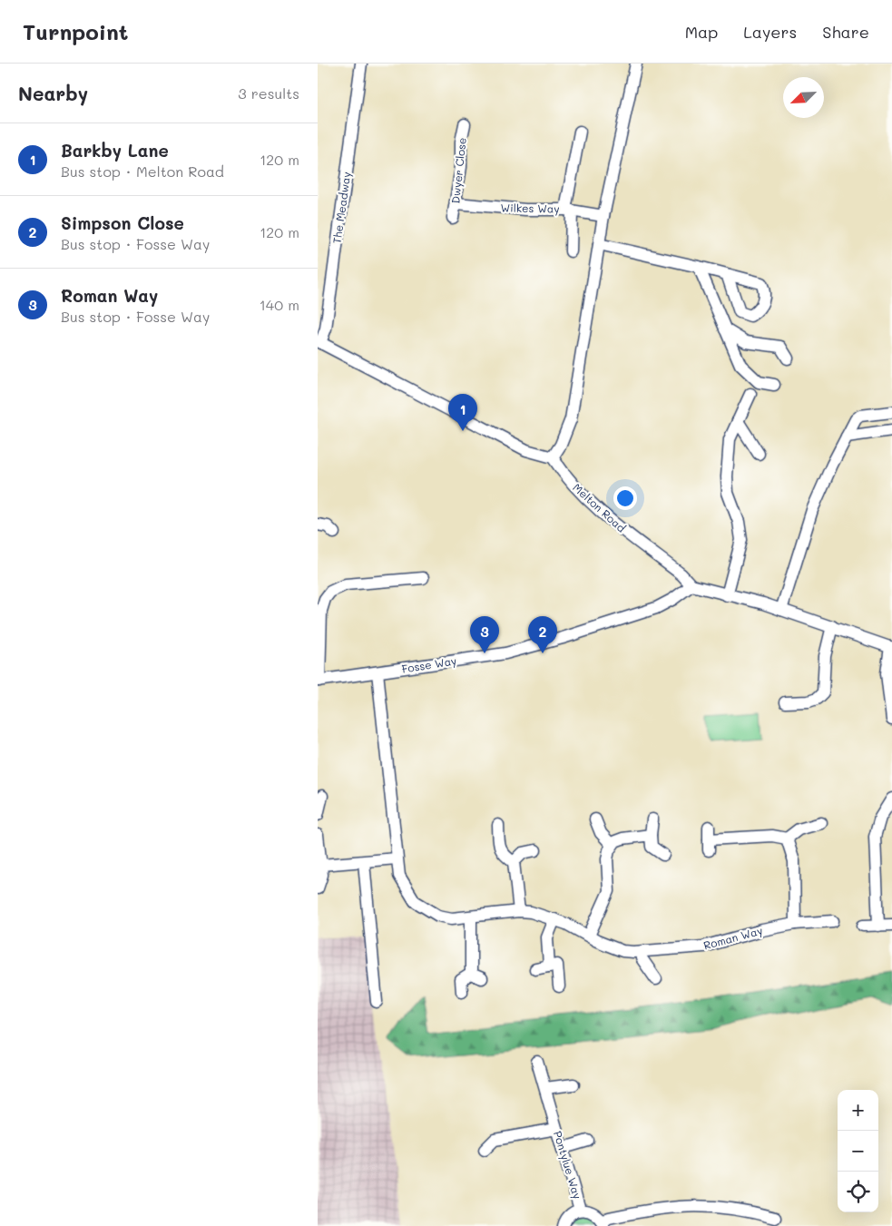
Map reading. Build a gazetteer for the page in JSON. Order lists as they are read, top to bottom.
{
  "streets": {
    "street": [
      "Dwyer Close",
      "The Meadway",
      "Wilkes Way",
      "Melton Road",
      "Fosse Way",
      "Roman Way",
      "Pontylue Way"
    ]
  },
  "crossings": [
    ["Dwyer Close", "Wilkes Way"],
    ["Melton Road", "Fosse Way"],
    ["Fosse Way", "Roman Way"]
  ],
  "north": "bottom left",
  "page": {
    "header": "Turnpoint",
    "nav": ["Map", "Layers", "Share"],
    "heading": ["Nearby", "3 results"],
    "list": [
      {
        "mark": "1",
        "name": "Barkby Lane",
        "note": "Bus stop · Melton Road",
        "value": "120 m"
      },
      {
        "mark": "2",
        "name": "Simpson Close",
        "note": "Bus stop · Fosse Way",
        "value": "120 m"
      },
      {
        "mark": "3",
        "name": "Roman Way",
        "note": "Bus stop · Fosse Way",
        "value": "140 m"
      }
    ],
    "pins": ["1", "2", "3"],
    "map_buttons": ["+", "−"]
  }
}
